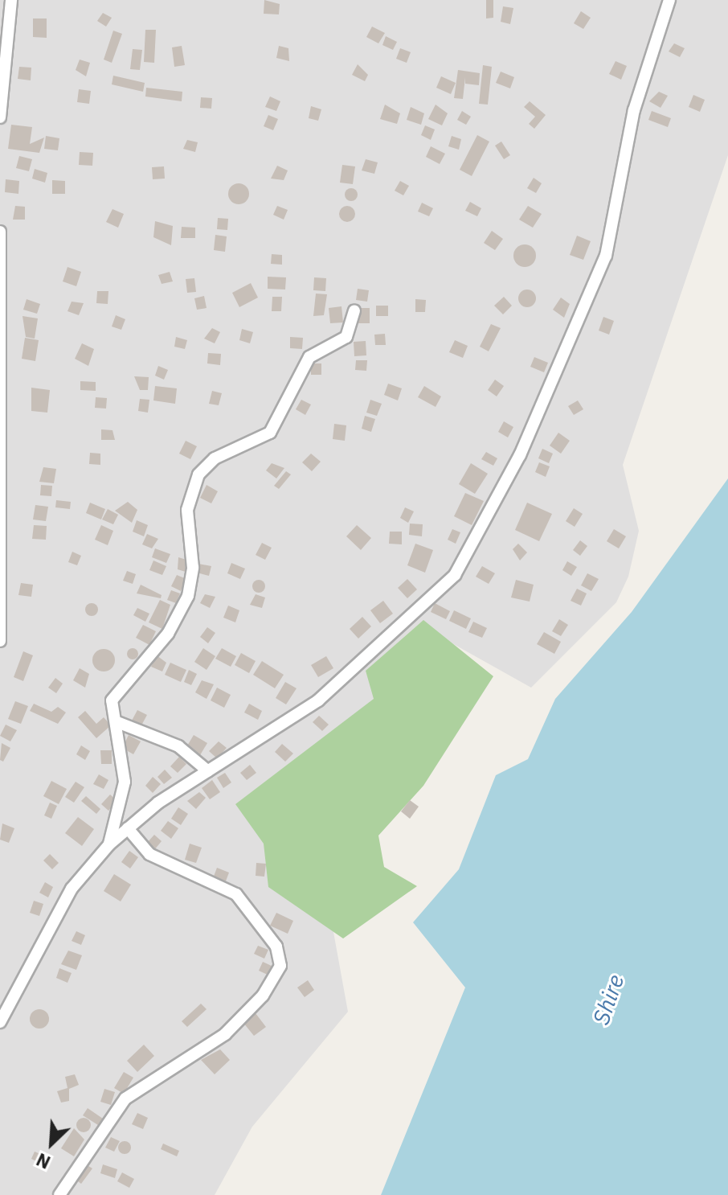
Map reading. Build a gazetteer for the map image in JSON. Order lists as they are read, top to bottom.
{
  "water": ["Shire"],
  "north": "bottom left"
}
